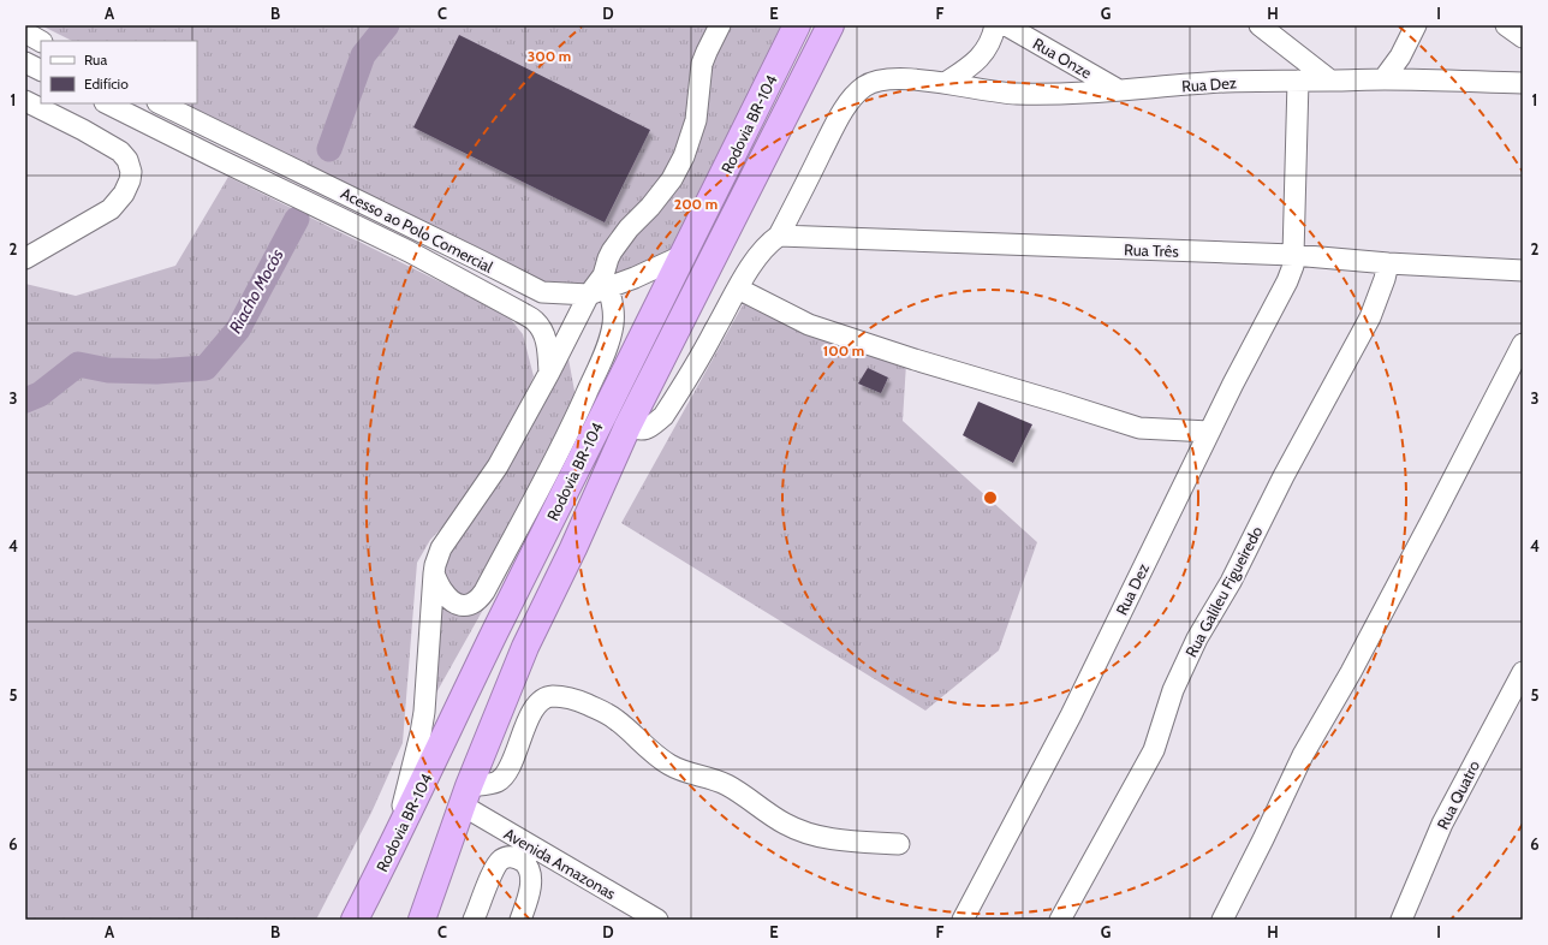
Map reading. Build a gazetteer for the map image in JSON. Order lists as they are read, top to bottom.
{
  "streets": {
    "highway": ["Rodovia BR-104"],
    "street": [
      "Rua Onze",
      "Rua Dez",
      "Acesso ao Polo Comercial",
      "Rua Três",
      "Rua Galileu Figueiredo",
      "Rua Quatro",
      "Avenida Amazonas"
    ]
  },
  "crossings": [
    ["Rua Onze", "Rua Dez"],
    ["Rua Dez", "Rua Três"],
    ["Rodovia BR-104", "Acesso ao Polo Comercial"],
    ["Rodovia BR-104", "Avenida Amazonas"],
    ["Rua Três", "Rua Galileu Figueiredo"]
  ],
  "water": ["Riacho Mocós"],
  "legend": ["Rua", "Edifício"],
  "grid": {
    "columns": [
      "A",
      "B",
      "C",
      "D",
      "E",
      "F",
      "G",
      "H",
      "I"
    ],
    "rows": [
      "1",
      "2",
      "3",
      "4",
      "5",
      "6"
    ]
  },
  "rings": ["300 m", "200 m", "100 m"]
}
